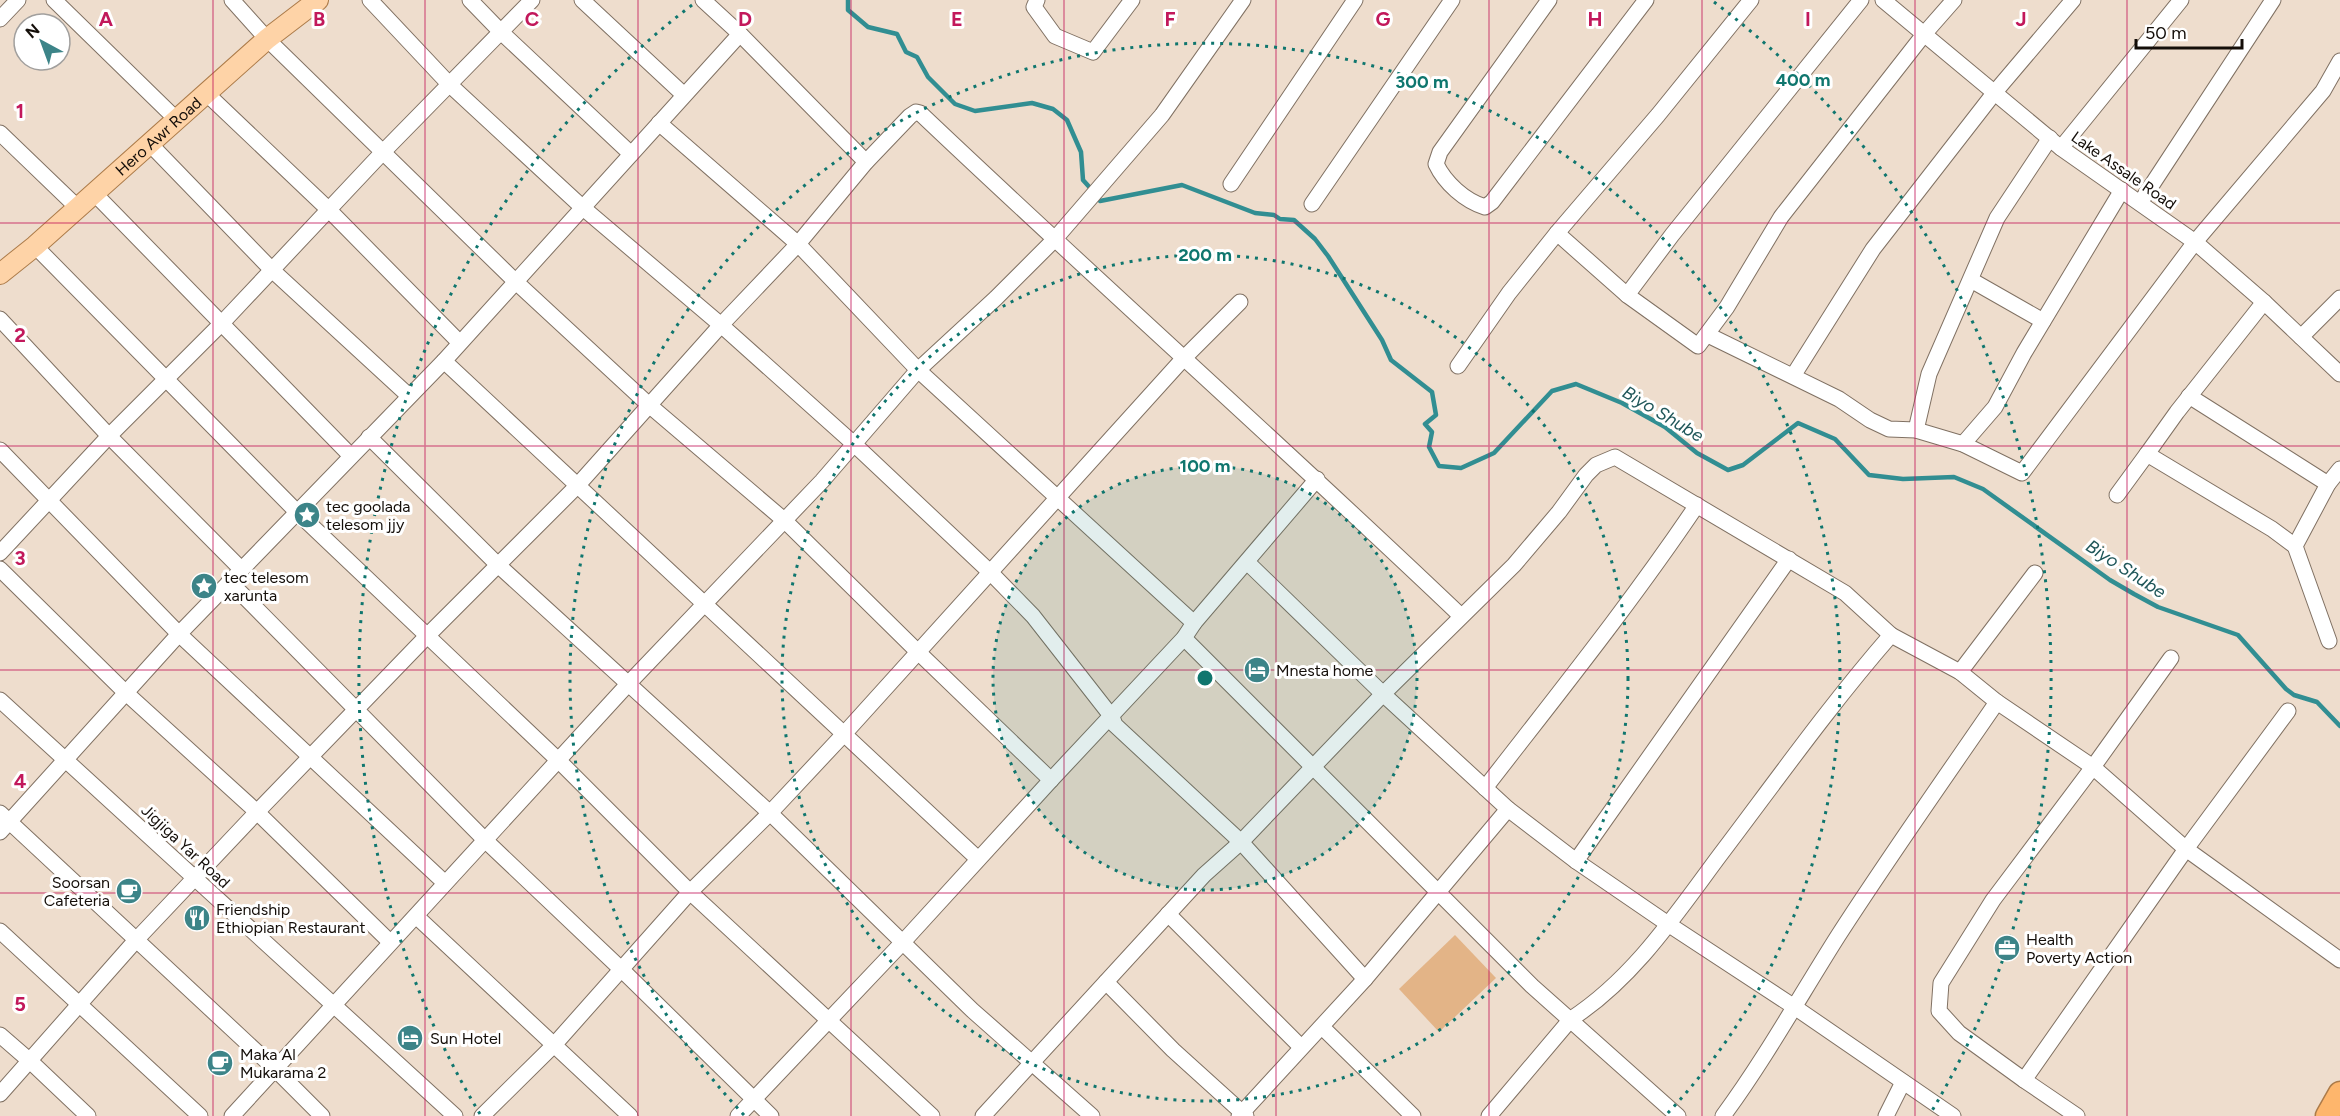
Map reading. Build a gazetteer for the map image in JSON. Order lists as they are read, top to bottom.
{
  "streets": {
    "main road": ["Hero Awr Road"],
    "street": ["Lake Assale Road", "Jigjiga Yar Road"]
  },
  "water": ["Biyo Shube"],
  "places": {
    "place": ["tec goolada telesom jjy", "tec telesom xarunta"],
    "hotel": ["Mnesta home", "Sun Hotel"],
    "cafe": ["Soorsan Cafeteria", "Maka Al Mukarama 2"],
    "restaurant": ["Friendship Ethiopian Restaurant"],
    "office": ["Health Poverty Action"]
  },
  "scale_bar": "50 m",
  "north": "top left",
  "grid": {
    "columns": [
      "A",
      "B",
      "C",
      "D",
      "E",
      "F",
      "G",
      "H",
      "I",
      "J"
    ],
    "rows": [
      "1",
      "2",
      "3",
      "4",
      "5"
    ]
  },
  "rings": [
    "400 m",
    "300 m",
    "200 m",
    "100 m"
  ]
}
